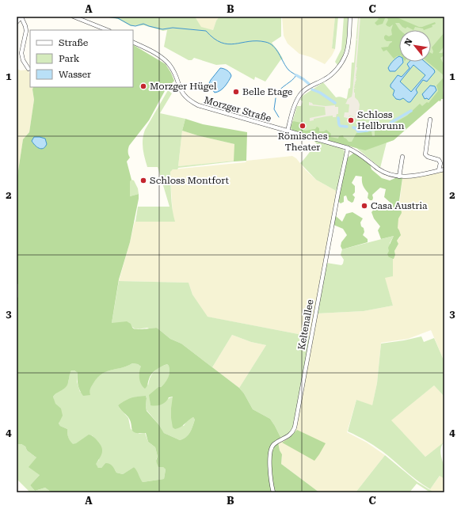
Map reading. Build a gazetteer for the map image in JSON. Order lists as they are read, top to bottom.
{
  "streets": {
    "street": ["Morzger Straße", "Keltenallee"]
  },
  "crossings": [
    ["Morzger Straße", "Keltenallee"]
  ],
  "places": [
    "Morzger Hügel",
    "Belle Etage",
    "Schloss Hellbrunn",
    "Römisches Theater",
    "Schloss Montfort",
    "Casa Austria"
  ],
  "legend": ["Straße", "Park", "Wasser"],
  "north": "top left",
  "grid": {
    "columns": ["A", "B", "C"],
    "rows": [
      "1",
      "2",
      "3",
      "4"
    ]
  }
}
